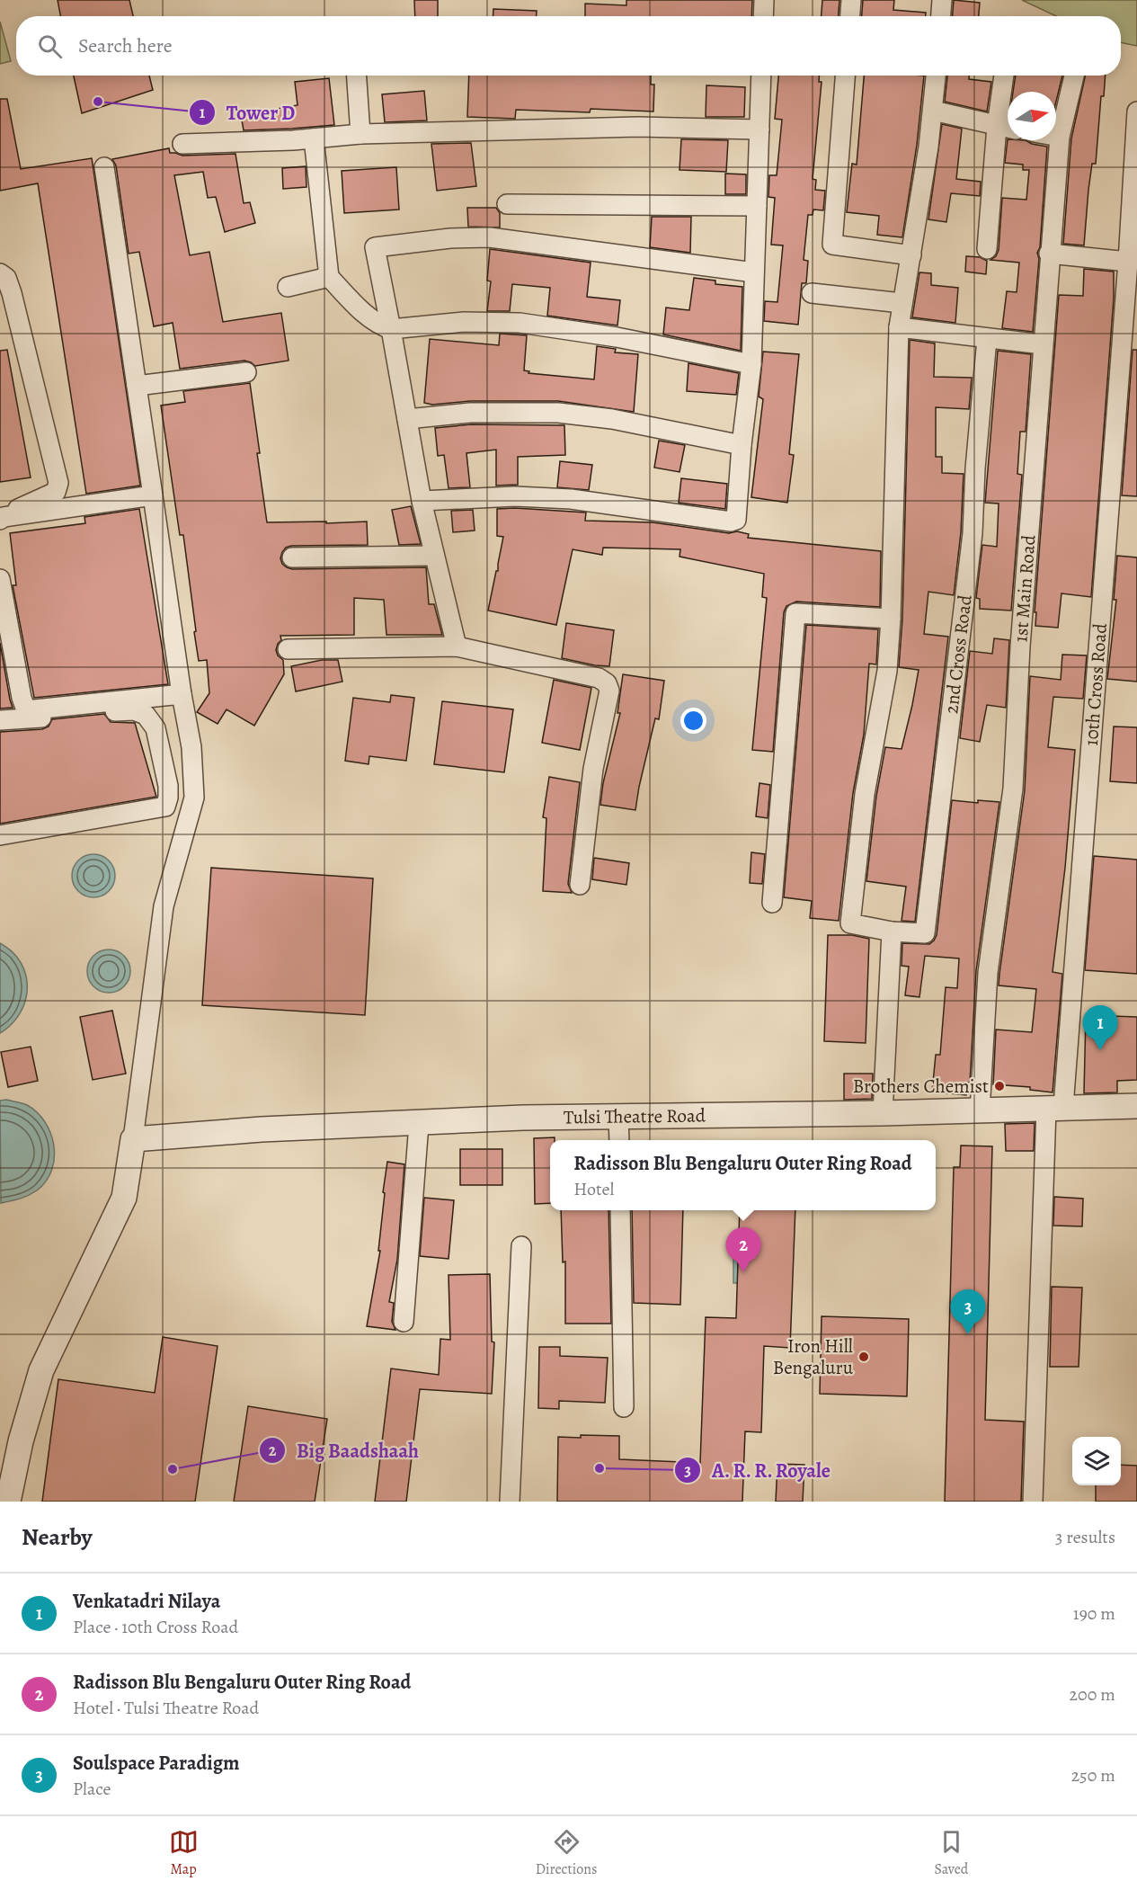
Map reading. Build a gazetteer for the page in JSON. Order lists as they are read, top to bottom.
{
  "streets": {
    "street": [
      "1st Main Road",
      "2nd Cross Road",
      "10th Cross Road",
      "Tulsi Theatre Road"
    ]
  },
  "crossings": [
    ["1st Main Road", "Tulsi Theatre Road"],
    ["10th Cross Road", "Tulsi Theatre Road"]
  ],
  "places": [
    "Tower D",
    "Brothers Chemist",
    "Iron Hill Bengaluru",
    "A. R. R. Royale",
    "Big Baadshaah"
  ],
  "north": "right",
  "page": {
    "search": "Search here",
    "pins": ["1", "2", "3"],
    "popup": ["Radisson Blu Bengaluru Outer Ring Road", "Hotel"],
    "heading": ["Nearby", "3 results"],
    "list": [
      {
        "mark": "1",
        "name": "Venkatadri Nilaya",
        "note": "Place · 10th Cross Road",
        "value": "190 m"
      },
      {
        "mark": "2",
        "name": "Radisson Blu Bengaluru Outer Ring Road",
        "note": "Hotel · Tulsi Theatre Road",
        "value": "200 m"
      },
      {
        "mark": "3",
        "name": "Soulspace Paradigm",
        "note": "Place",
        "value": "250 m"
      }
    ],
    "nav": ["Map", "Directions", "Saved"]
  }
}
